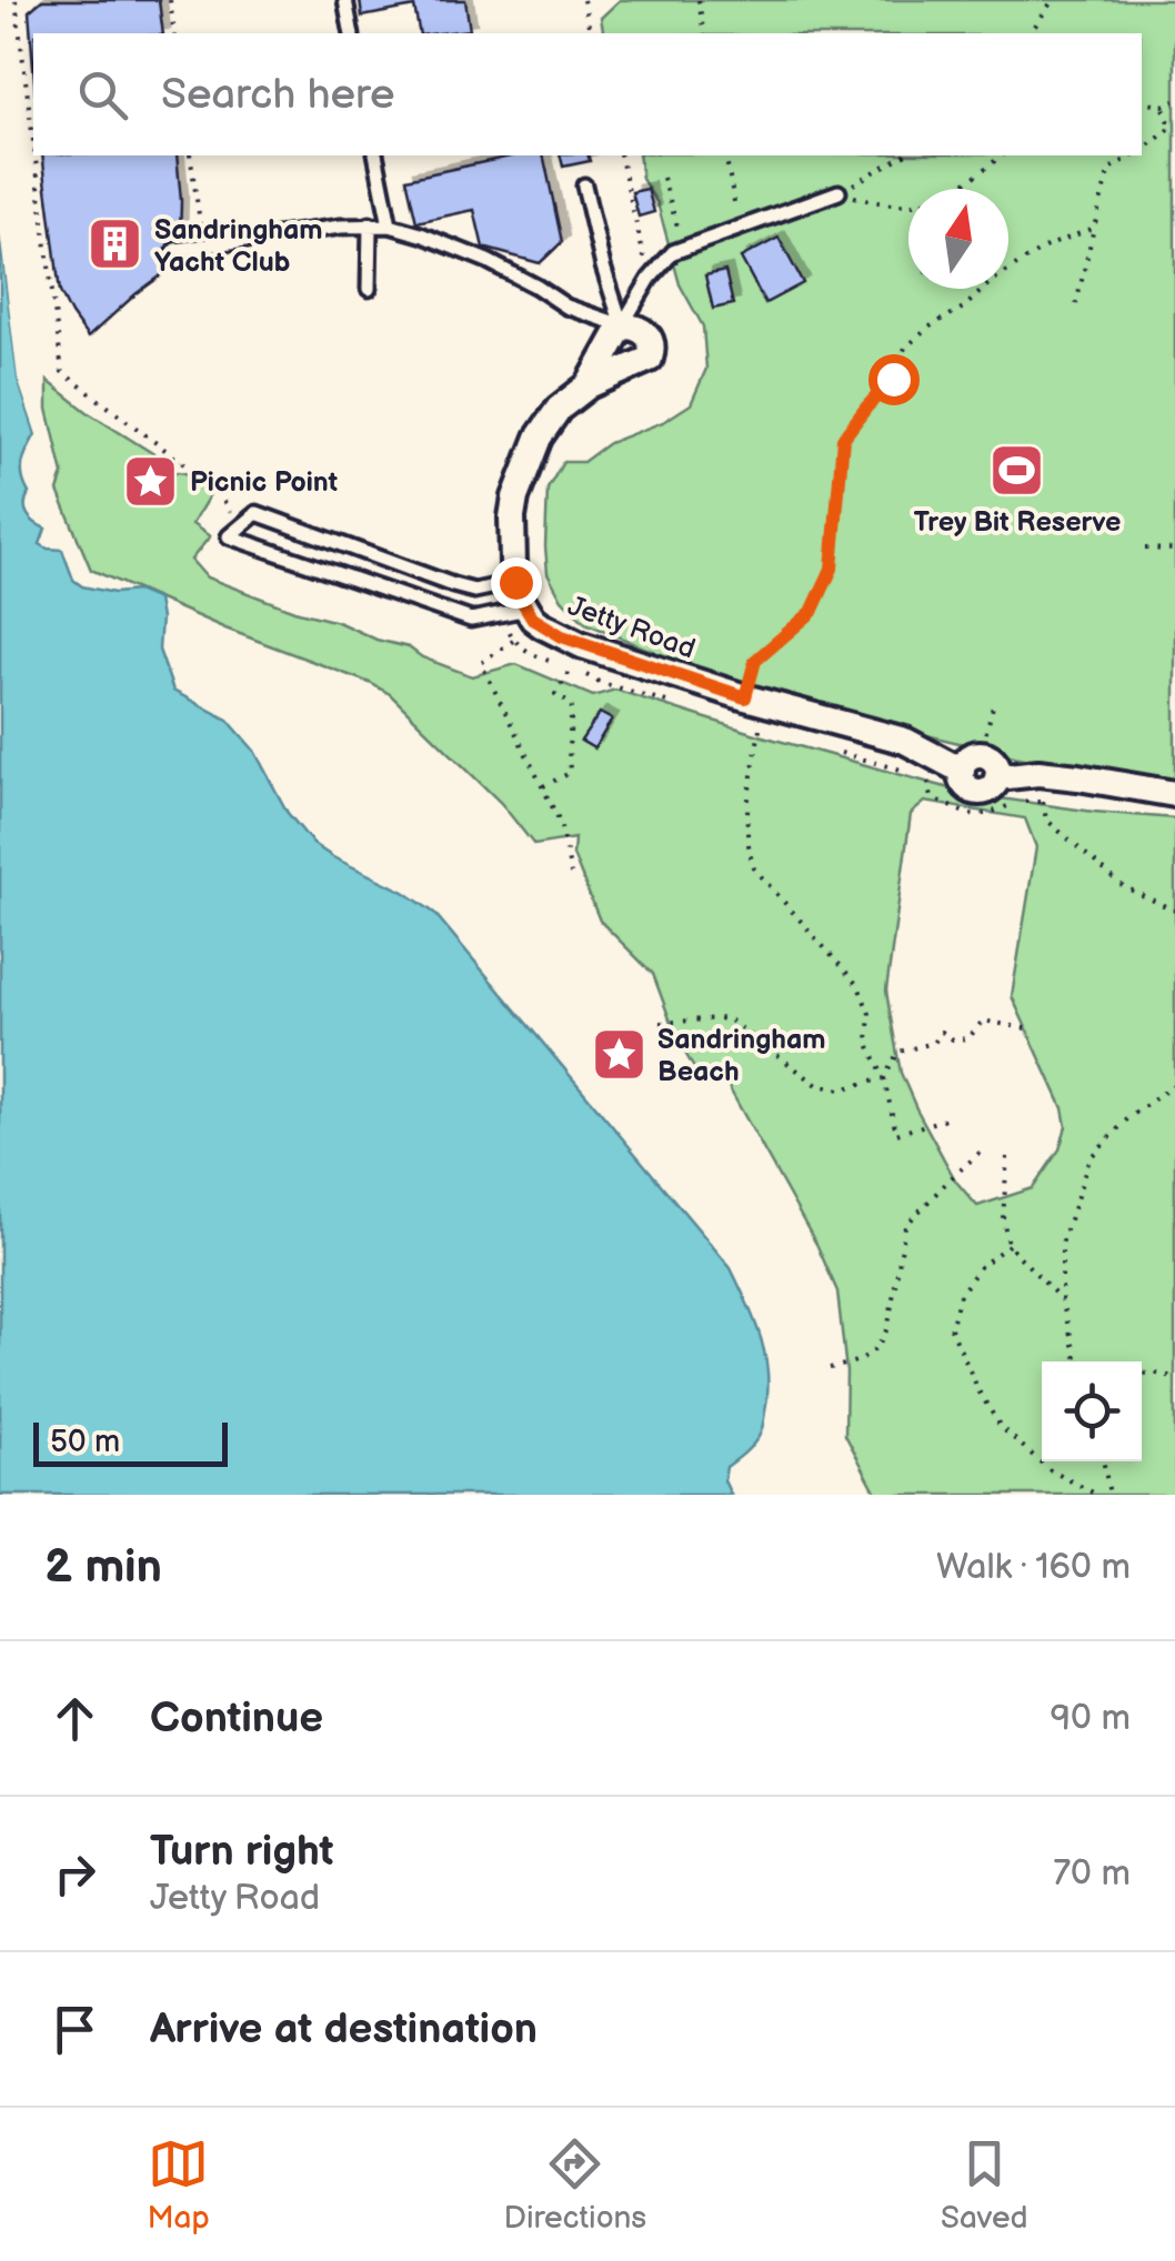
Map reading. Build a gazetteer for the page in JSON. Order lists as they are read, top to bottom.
{
  "streets": {
    "street": ["Jetty Road"]
  },
  "places": {
    "building": ["Sandringham Yacht Club"],
    "sports": ["Trey Bit Reserve"],
    "place": ["Picnic Point", "Sandringham Beach"]
  },
  "scale_bar": "50 m",
  "north": "top",
  "page": {
    "search": "Search here",
    "scale": "50 m",
    "heading": ["2 min", "Walk · 160 m"],
    "list": [
      ["Continue", "90 m"],
      ["Turn right", "Jetty Road", "70 m"],
      "Arrive at destination"
    ],
    "nav": ["Map", "Directions", "Saved"]
  }
}
